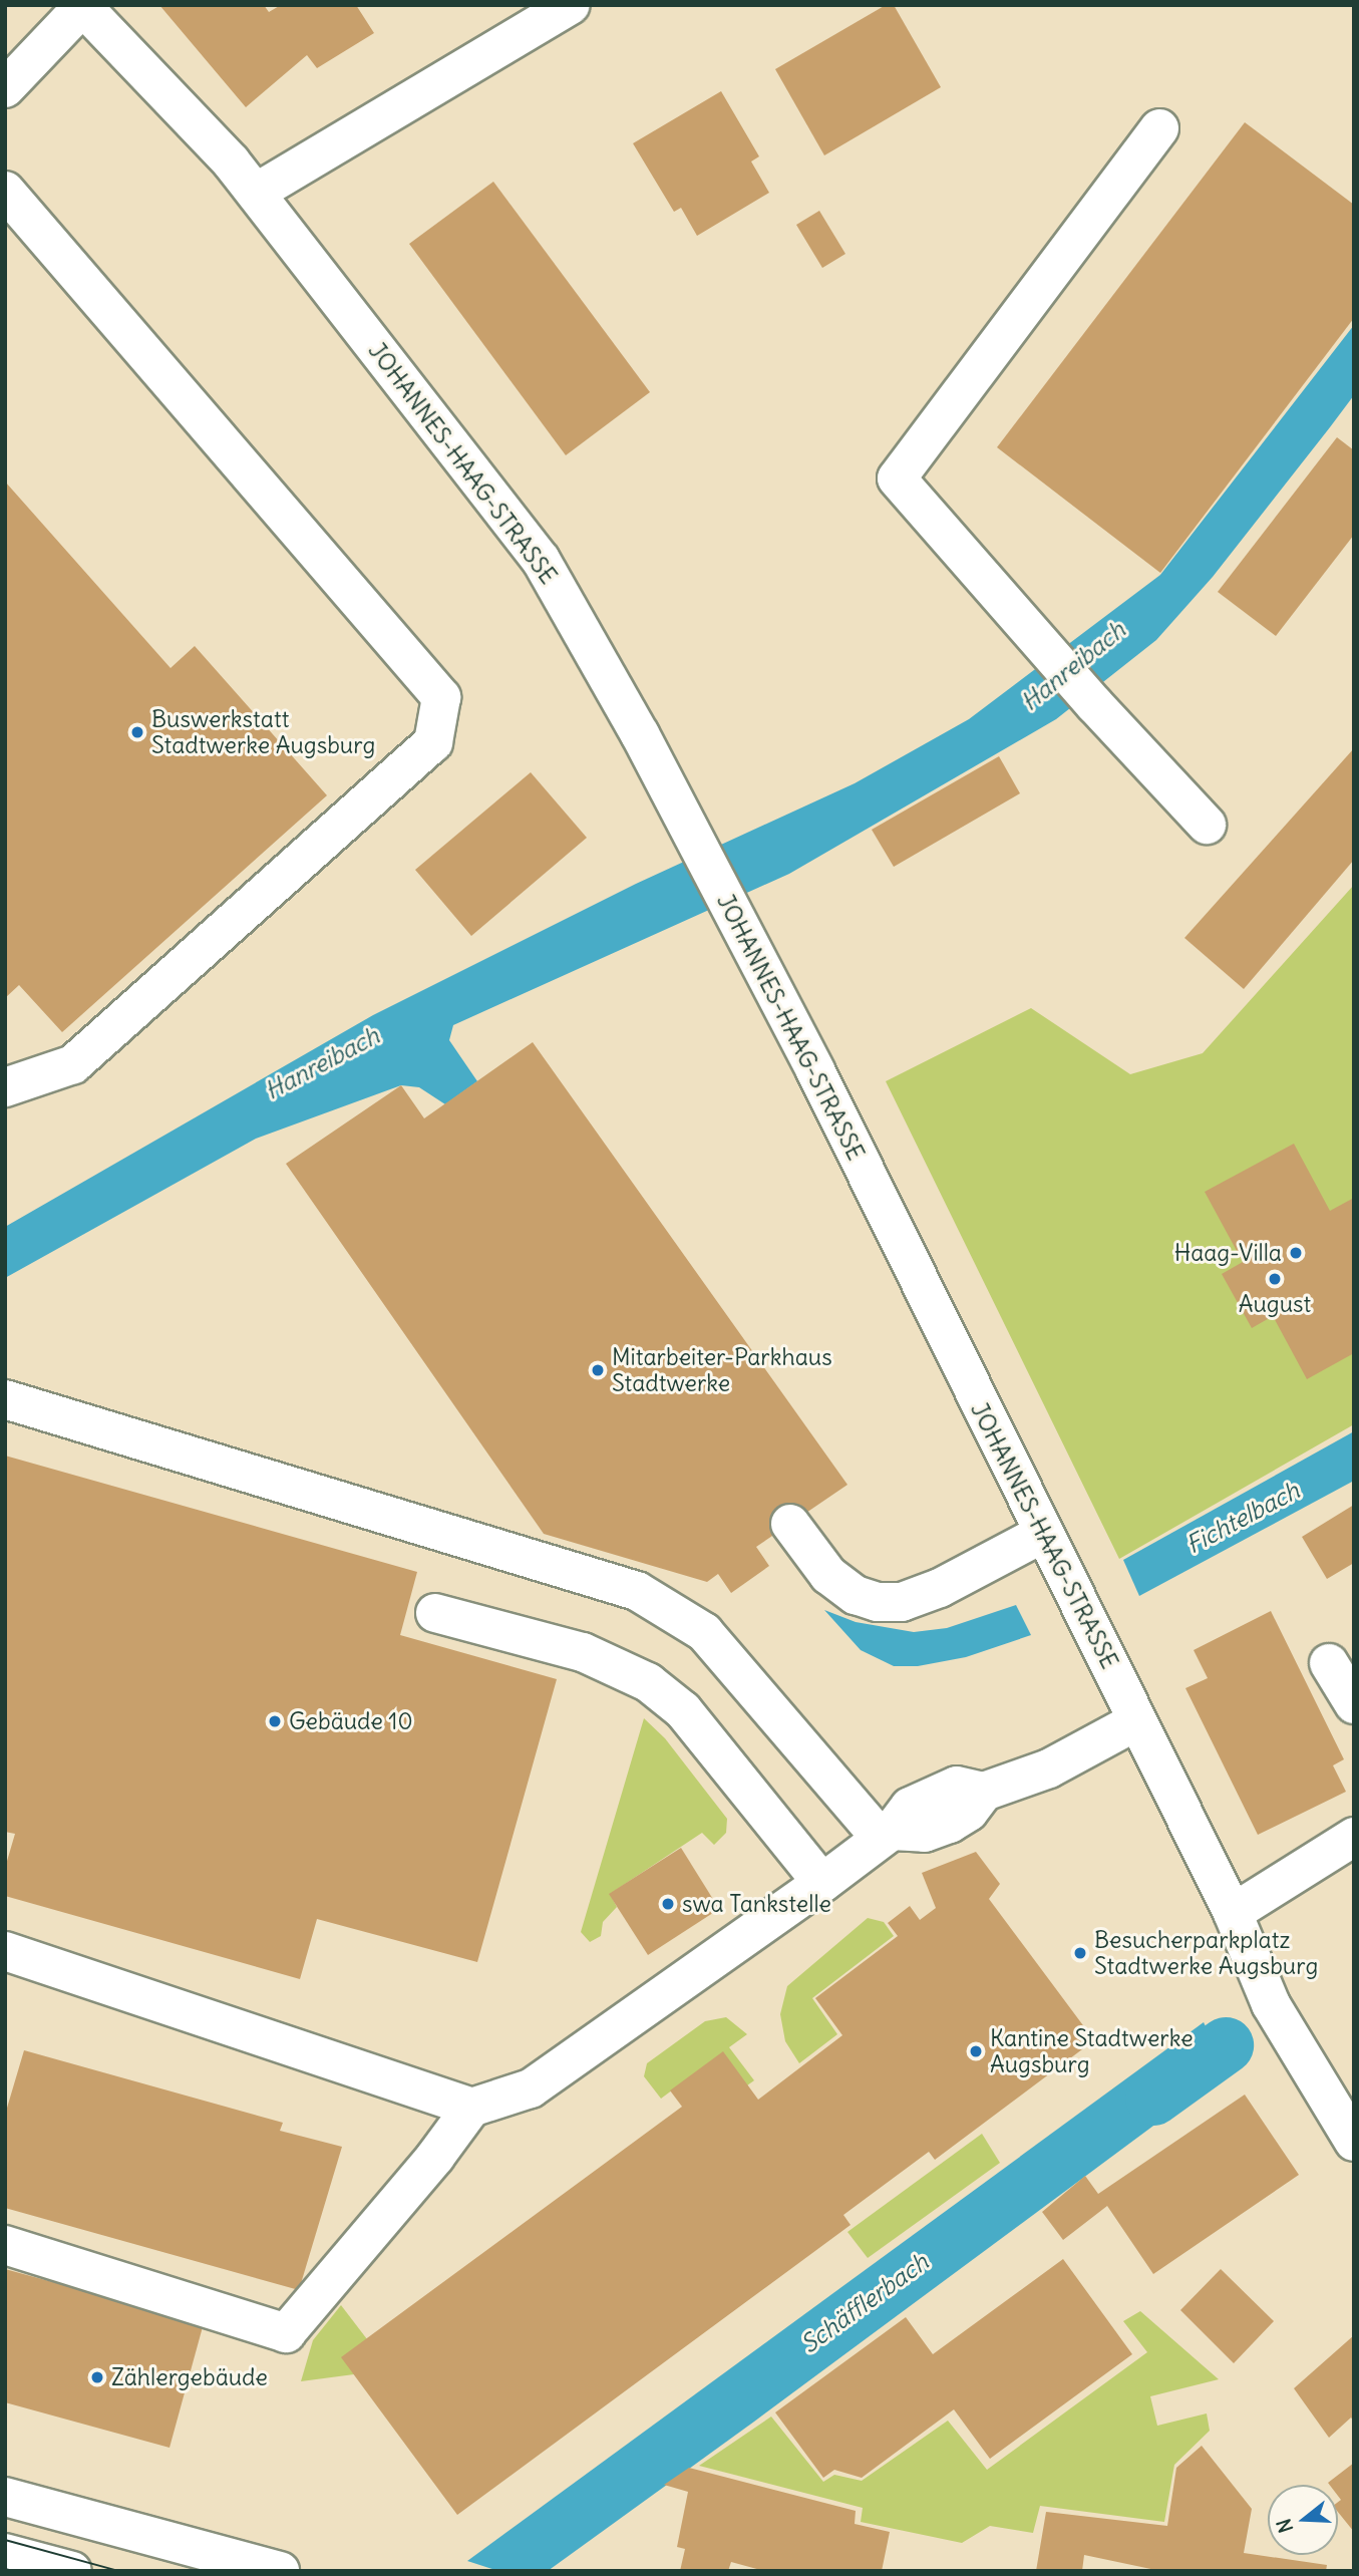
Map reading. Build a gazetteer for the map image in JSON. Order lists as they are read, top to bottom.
{
  "streets": {
    "street": ["JOHANNES-HAAG-STRASSE"]
  },
  "water": ["Hanreibach", "Fichtelbach", "Schäfflerbach"],
  "places": [
    "Buswerkstatt Stadtwerke Augsburg",
    "Haag-Villa",
    "August",
    "Mitarbeiter-Parkhaus Stadtwerke",
    "Gebäude 10",
    "swa Tankstelle",
    "Besucherparkplatz Stadtwerke Augsburg",
    "Kantine Stadtwerke Augsburg",
    "Zählergebäude"
  ],
  "north": "left"
}
